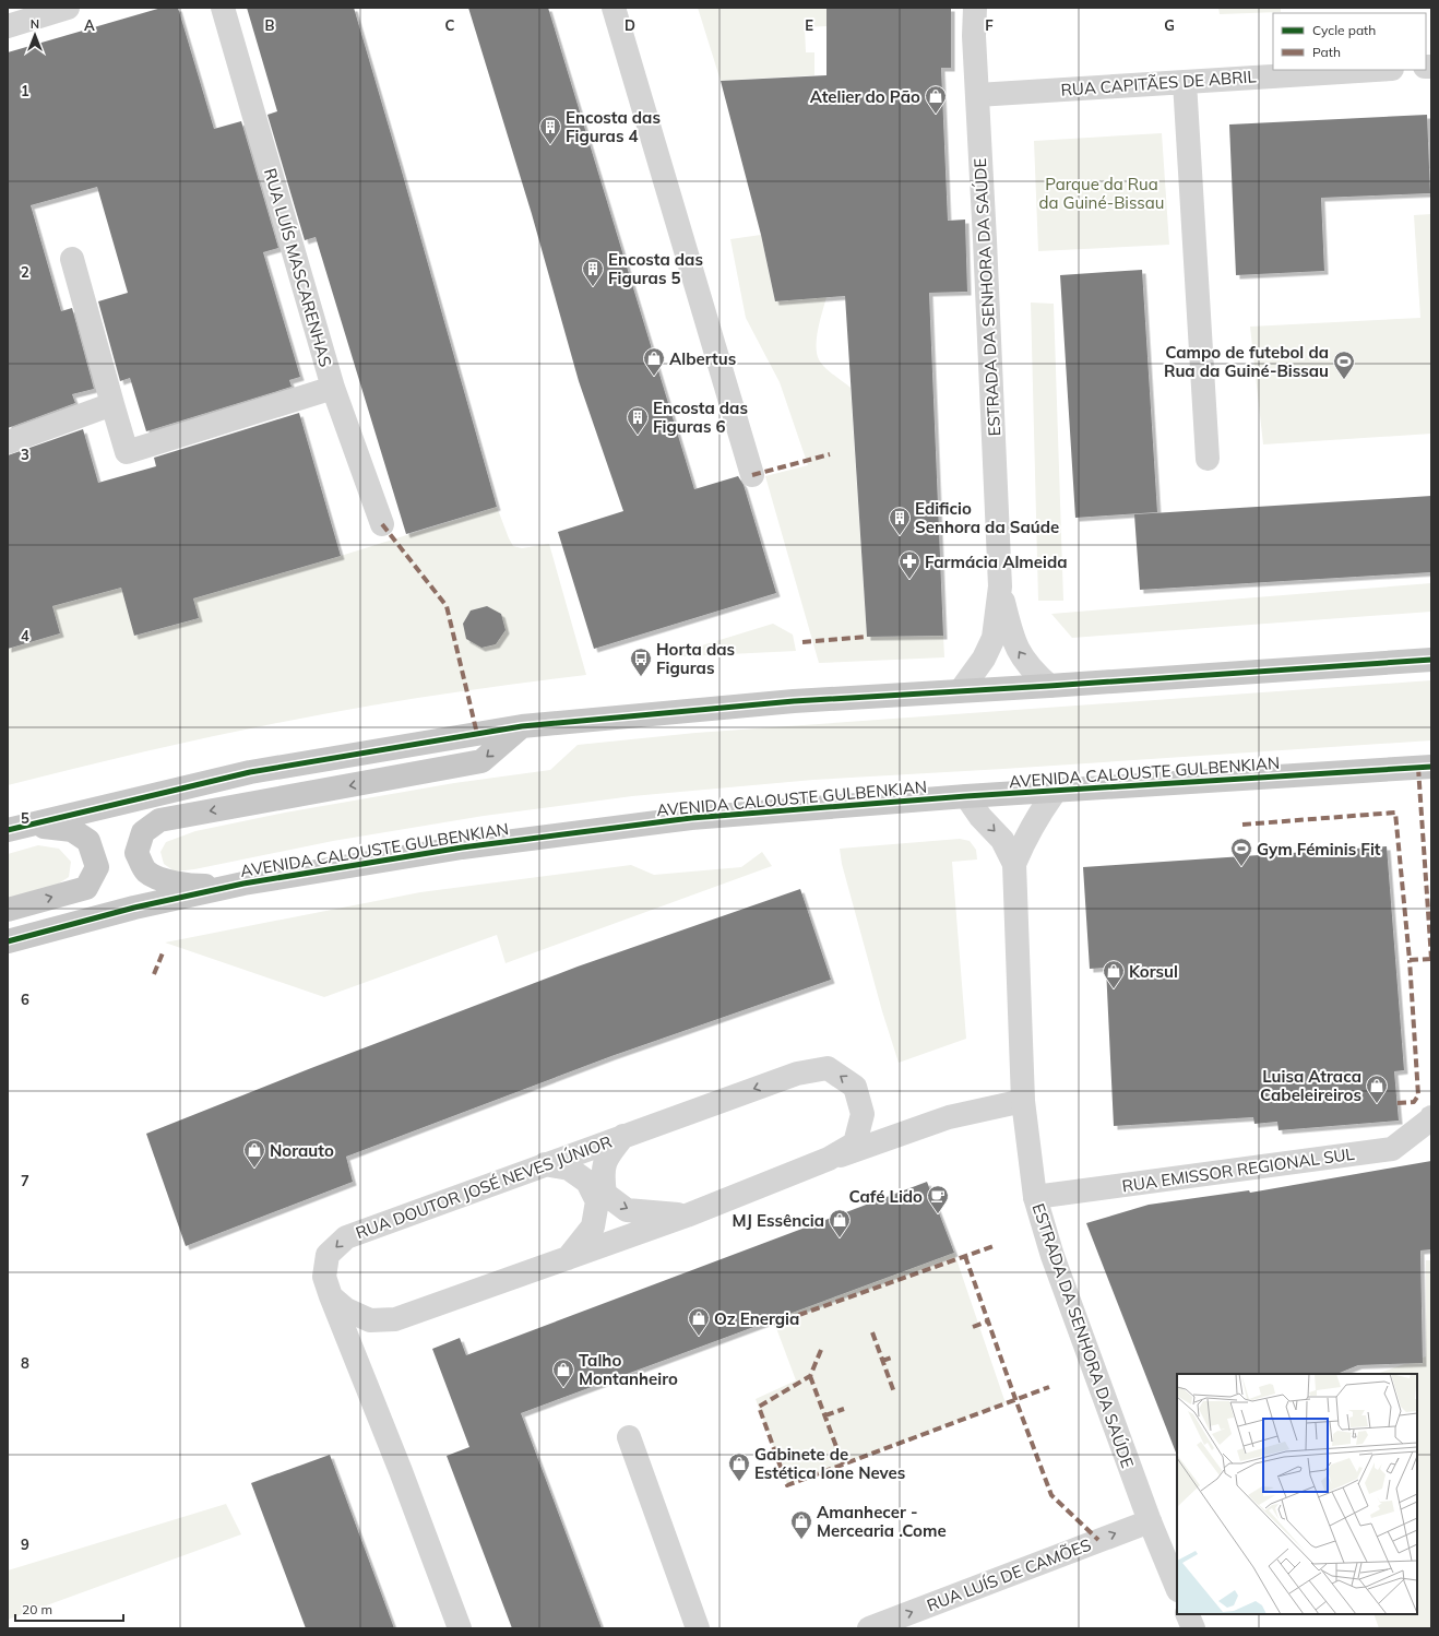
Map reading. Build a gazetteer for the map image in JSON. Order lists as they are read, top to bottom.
{
  "streets": {
    "main road": ["AVENIDA CALOUSTE GULBENKIAN"],
    "street": [
      "RUA CAPITÃES DE ABRIL",
      "RUA LUÍS MASCARENHAS",
      "ESTRADA DA SENHORA DA SAÚDE",
      "RUA EMISSOR REGIONAL SUL",
      "RUA DOUTOR JOSÉ NEVES JÚNIOR",
      "RUA LUÍS DE CAMÕES"
    ]
  },
  "crossings": [
    ["RUA CAPITÃES DE ABRIL", "ESTRADA DA SENHORA DA SAÚDE"],
    ["ESTRADA DA SENHORA DA SAÚDE", "RUA EMISSOR REGIONAL SUL"],
    ["ESTRADA DA SENHORA DA SAÚDE", "RUA DOUTOR JOSÉ NEVES JÚNIOR"],
    ["ESTRADA DA SENHORA DA SAÚDE", "RUA LUÍS DE CAMÕES"]
  ],
  "one_way": ["RUA LUÍS DE CAMÕES"],
  "parks": ["Parque da Rua da Guiné-Bissau"],
  "places": {
    "shop": [
      "Atelier do Pão",
      "Albertus",
      "Korsul",
      "Luisa Atraca Cabeleireiros",
      "Norauto",
      "MJ Essência",
      "Oz Energia",
      "Talho Montanheiro",
      "Gabinete de Estética Ione Neves",
      "Amanhecer - Mercearia .Come"
    ],
    "building": [
      "Encosta das Figuras 4",
      "Encosta das Figuras 5",
      "Encosta das Figuras 6",
      "Edificio Senhora da Saúde"
    ],
    "sports": ["Campo de futebol da Rua da Guiné-Bissau", "Gym Féminis Fit"],
    "pharmacy": ["Farmácia Almeida"],
    "bus stop": ["Horta das Figuras"],
    "cafe": ["Café Lido"]
  },
  "legend": ["Cycle path", "Path"],
  "scale_bar": "20 m",
  "north": "top",
  "grid": {
    "columns": [
      "A",
      "B",
      "C",
      "D",
      "E",
      "F",
      "G"
    ],
    "rows": [
      "1",
      "2",
      "3",
      "4",
      "5",
      "6",
      "7",
      "8",
      "9"
    ]
  }
}
